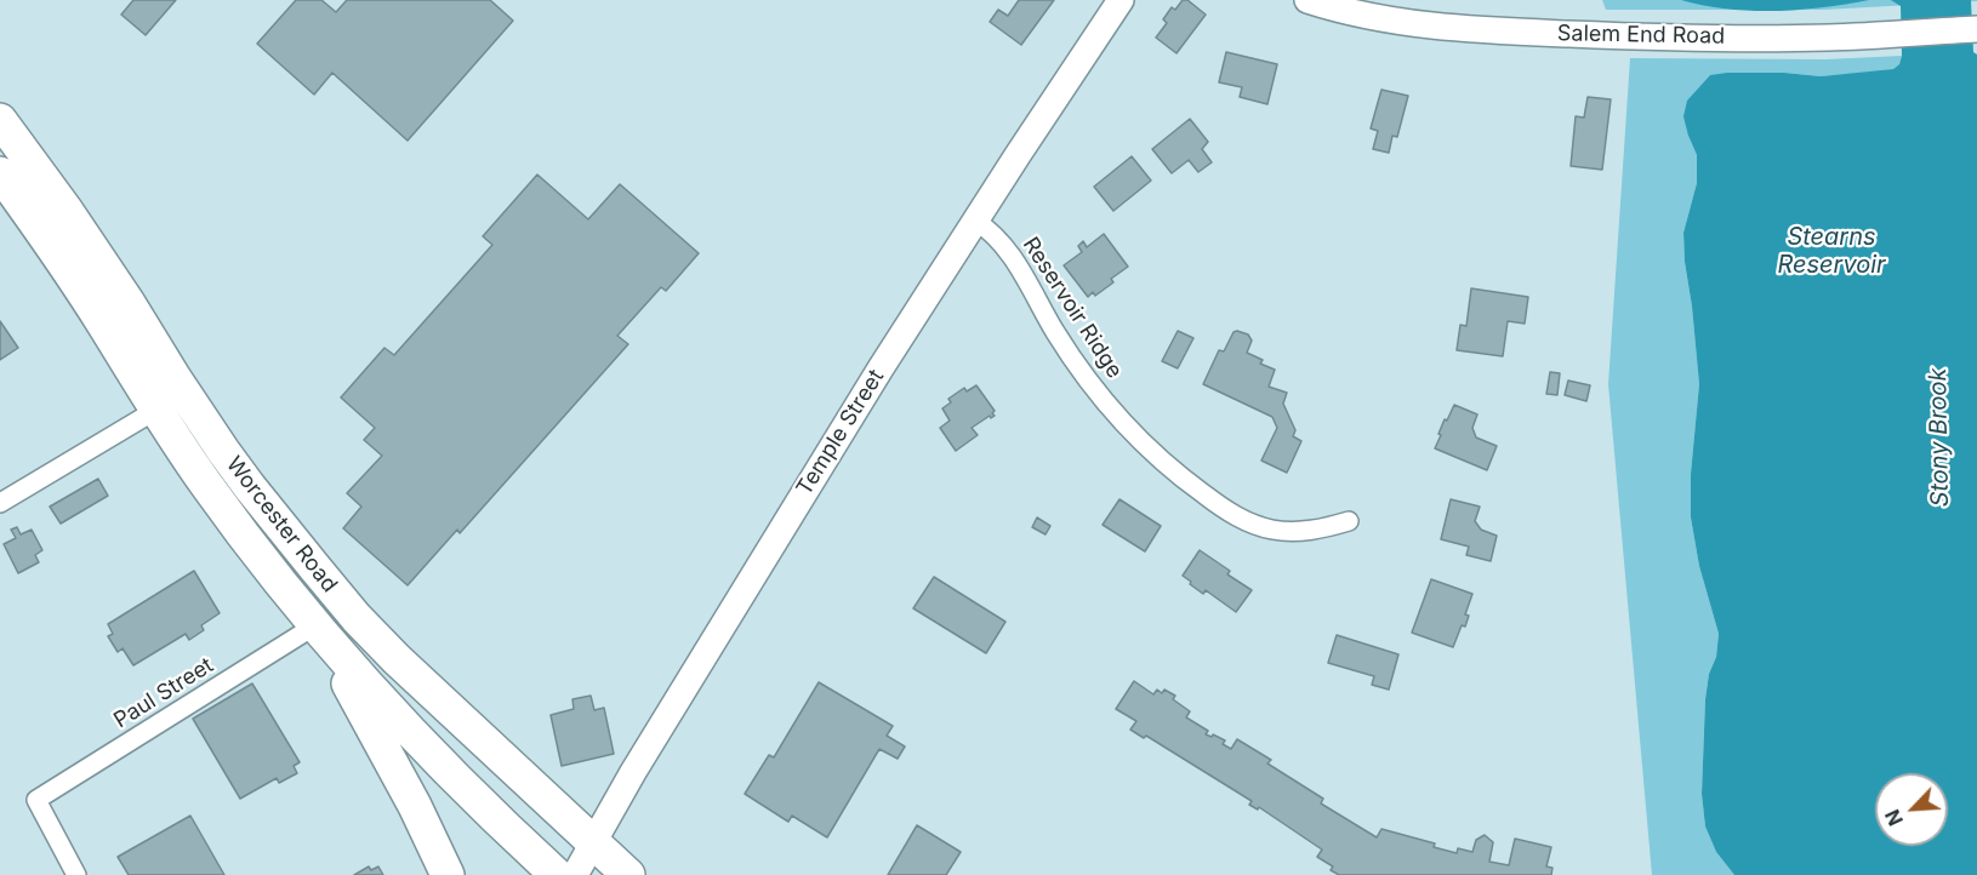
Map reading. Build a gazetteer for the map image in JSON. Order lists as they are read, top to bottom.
{
  "streets": {
    "highway": ["Worcester Road"],
    "street": [
      "Salem End Road",
      "Reservoir Ridge",
      "Temple Street",
      "Paul Street"
    ]
  },
  "crossings": [
    ["Reservoir Ridge", "Temple Street"],
    ["Temple Street", "Worcester Road"],
    ["Worcester Road", "Paul Street"]
  ],
  "water": ["Stearns Reservoir", "Stony Brook"],
  "north": "bottom left"
}
